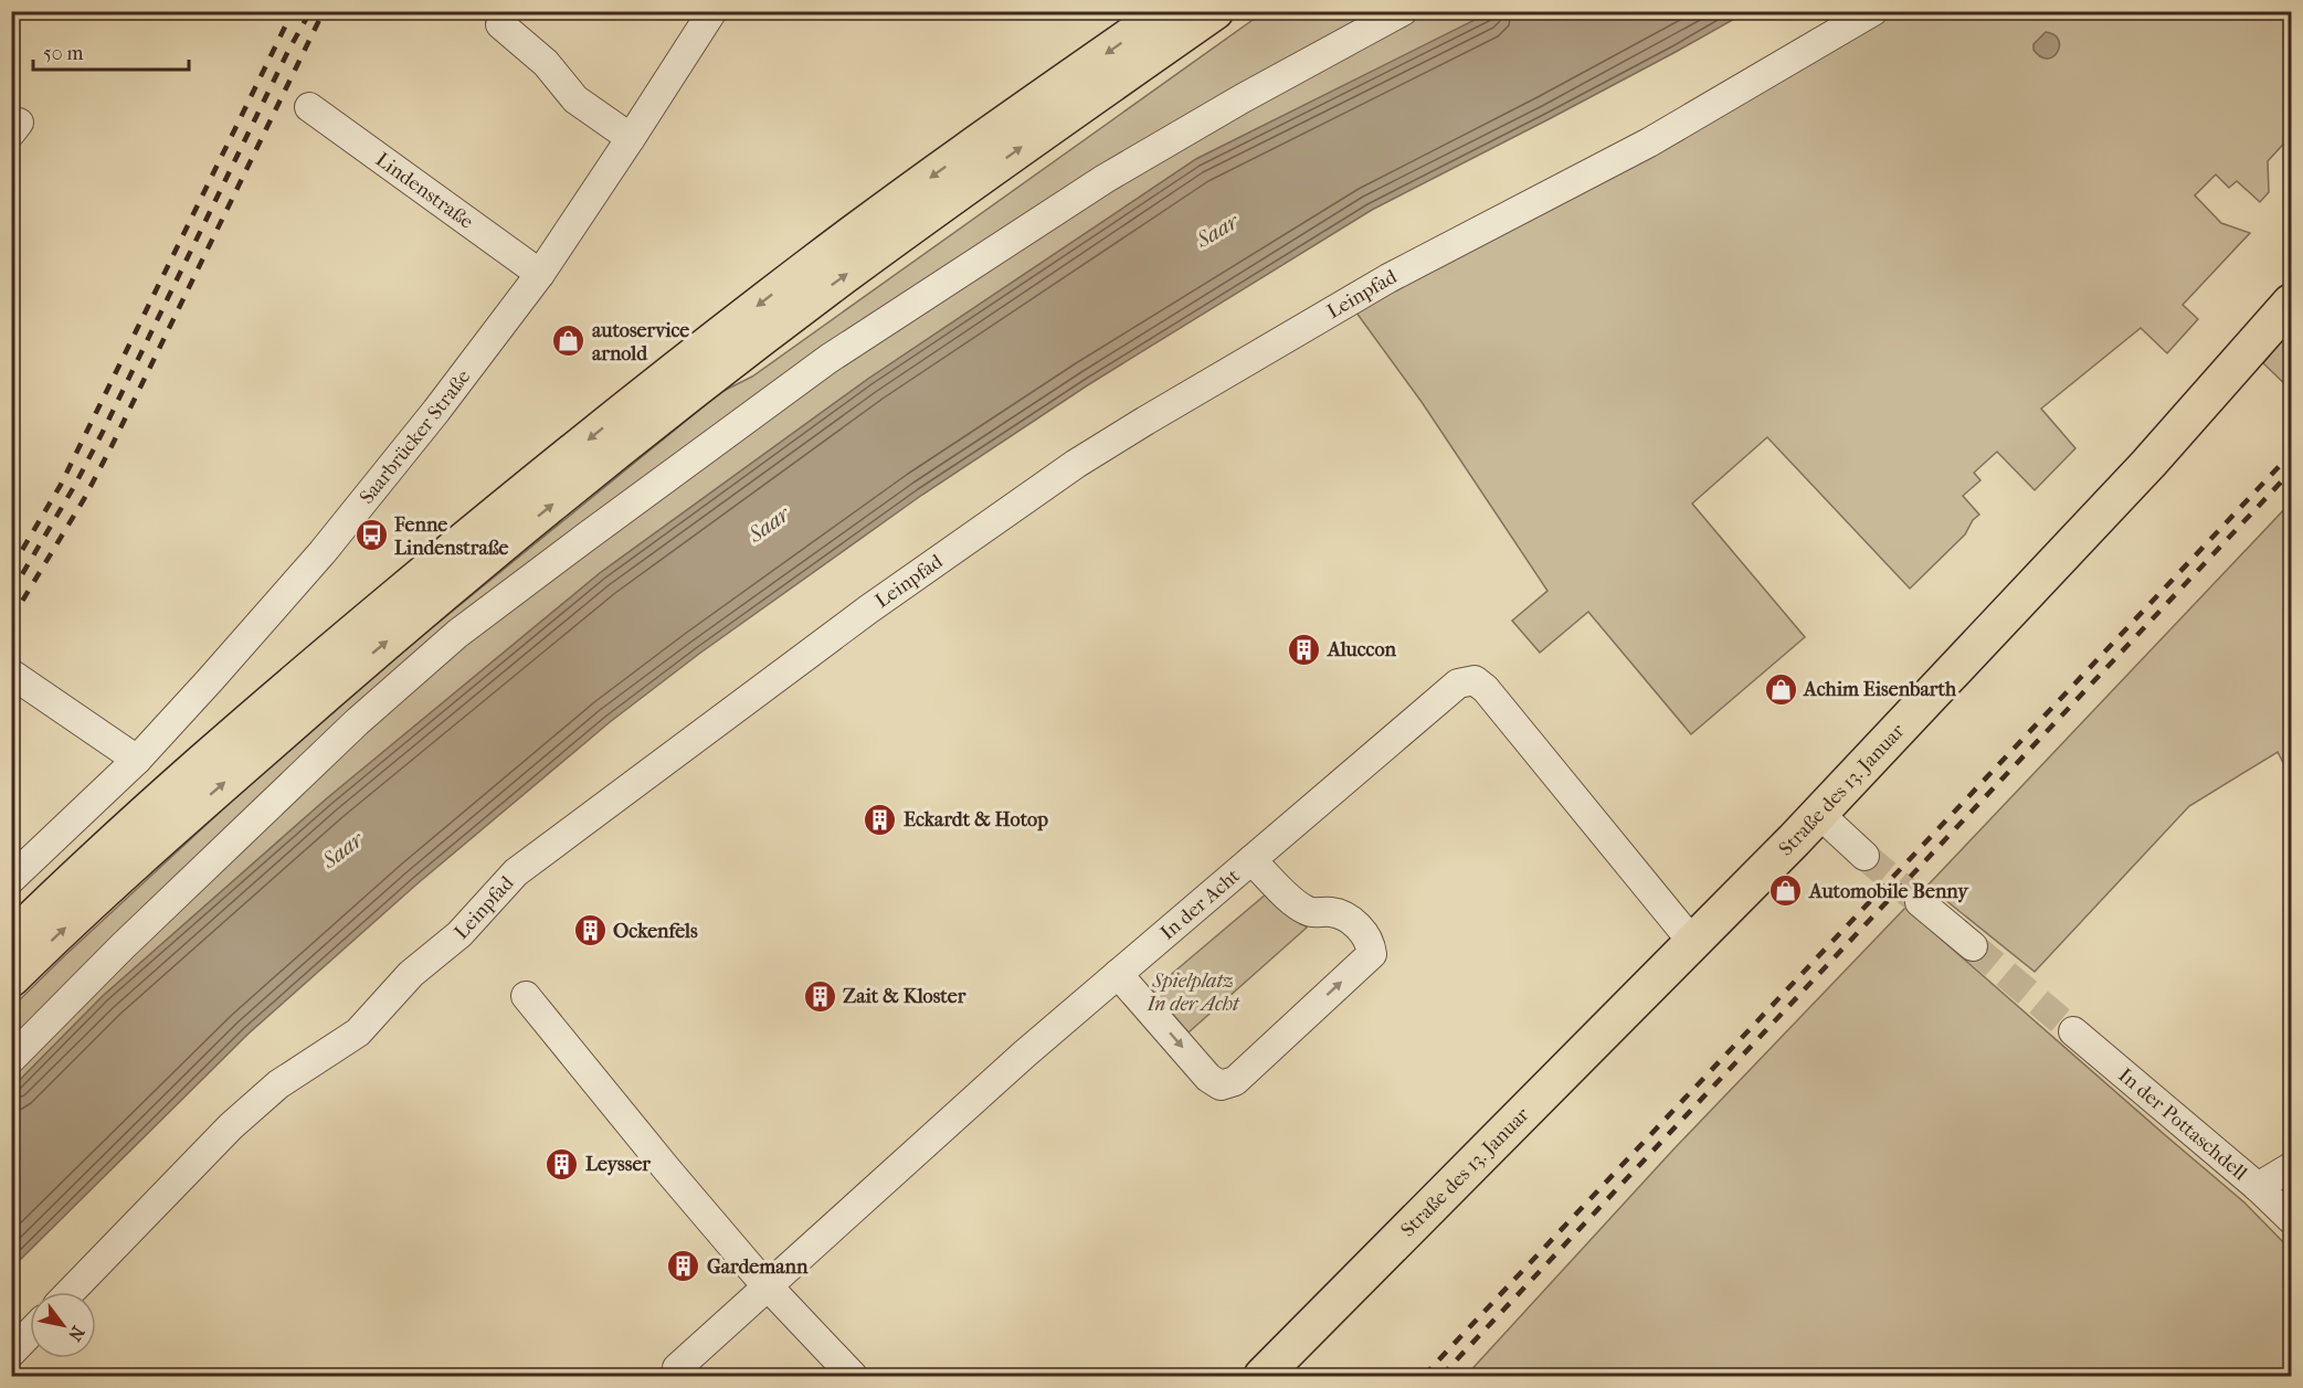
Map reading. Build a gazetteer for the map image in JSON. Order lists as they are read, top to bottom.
{
  "streets": {
    "main road": ["Straße des 13. Januar"],
    "street": [
      "Lindenstraße",
      "Leinpfad",
      "Saarbrücker Straße",
      "In der Acht",
      "In der Pottaschdell"
    ]
  },
  "crossings": [
    ["Lindenstraße", "Saarbrücker Straße"],
    ["Straße des 13. Januar", "In der Acht"]
  ],
  "water": ["Saar"],
  "parks": ["Spielplatz In der Acht"],
  "places": {
    "shop": ["autoservice arnold", "Achim Eisenbarth", "Automobile Benny"],
    "bus stop": ["Fenne Lindenstraße"],
    "building": [
      "Aluccon",
      "Eckardt & Hotop",
      "Ockenfels",
      "Zait & Kloster",
      "Leysser",
      "Gardemann"
    ]
  },
  "scale_bar": "50 m",
  "north": "bottom right"
}
